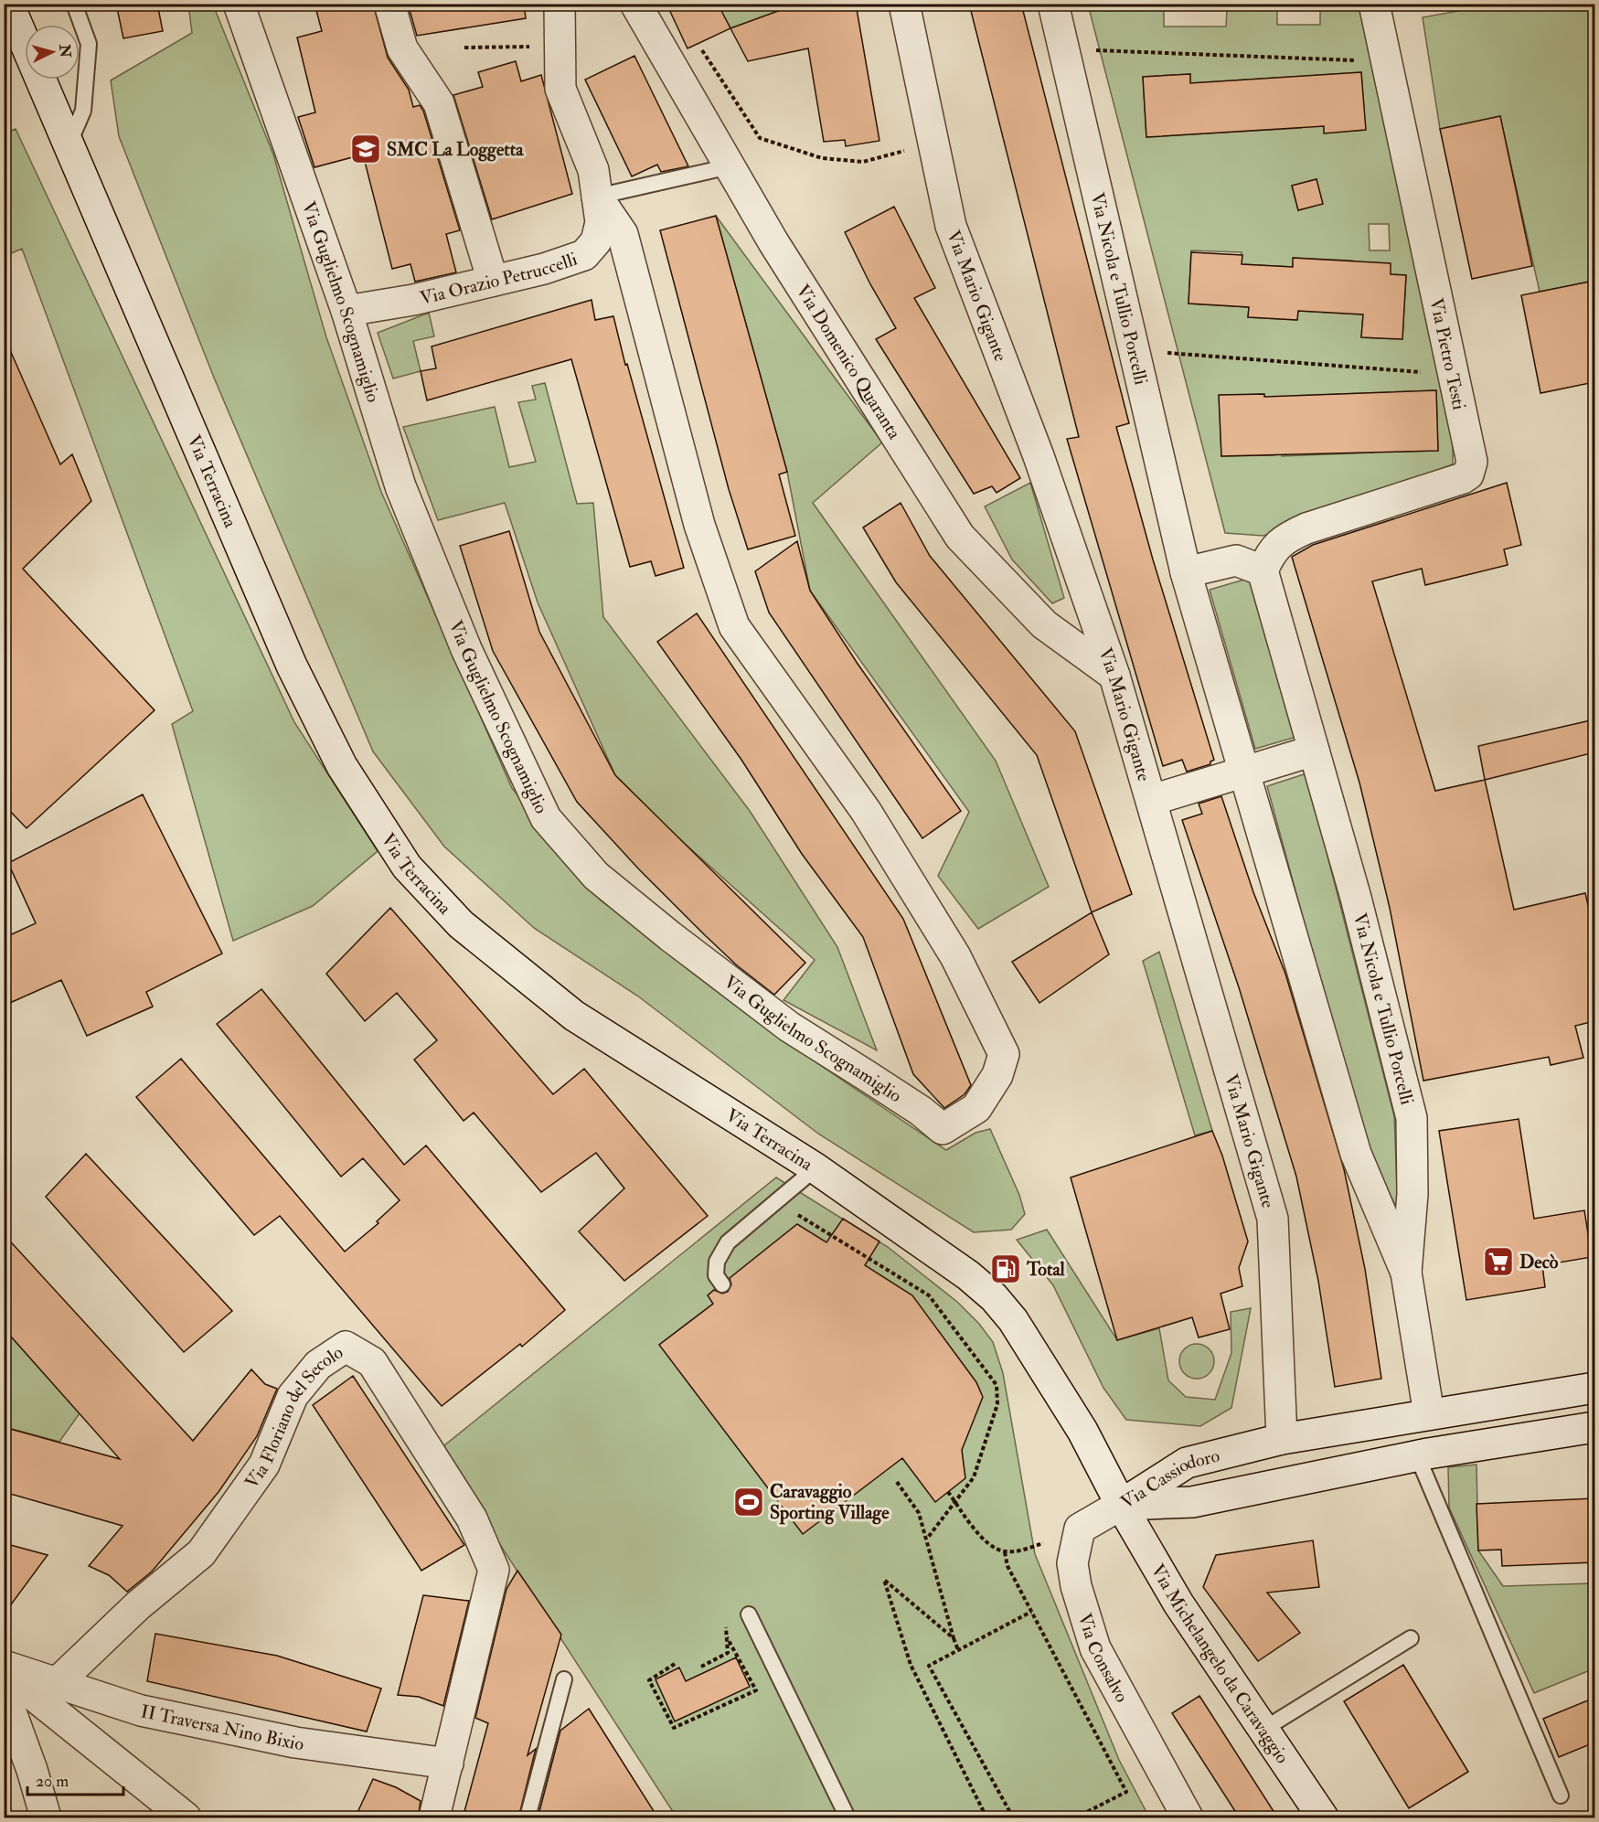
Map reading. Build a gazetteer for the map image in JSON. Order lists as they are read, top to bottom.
{
  "streets": {
    "street": [
      "Via Orazio Petruccelli",
      "Via Nicola e Tullio Porcelli",
      "Via Mario Gigante",
      "Via Guglielmo Scognamiglio",
      "Via Pietro Testi",
      "Via Domenico Quaranta",
      "Via Terracina",
      "Via Floriano del Secolo",
      "Via Cassiodoro",
      "Via Consalvo",
      "Via Michelangelo da Caravaggio",
      "II Traversa Nino Bixio"
    ]
  },
  "crossings": [
    ["Via Orazio Petruccelli", "Via Guglielmo Scognamiglio"],
    ["Via Nicola e Tullio Porcelli", "Via Pietro Testi"],
    ["Via Nicola e Tullio Porcelli", "Via Cassiodoro"],
    ["Via Mario Gigante", "Via Domenico Quaranta"],
    ["Via Mario Gigante", "Via Cassiodoro"],
    ["Via Terracina", "Via Cassiodoro"],
    ["Via Terracina", "Via Consalvo"],
    ["Via Terracina", "Via Michelangelo da Caravaggio"],
    ["Via Floriano del Secolo", "II Traversa Nino Bixio"],
    ["Via Cassiodoro", "Via Consalvo"],
    ["Via Cassiodoro", "Via Michelangelo da Caravaggio"],
    ["Via Consalvo", "Via Michelangelo da Caravaggio"]
  ],
  "places": {
    "school or university": ["SMC La Loggetta"],
    "supermarket": ["Decò"],
    "fuel station": ["Total"],
    "sports": ["Caravaggio Sporting Village"]
  },
  "scale_bar": "20 m",
  "north": "right"
}
